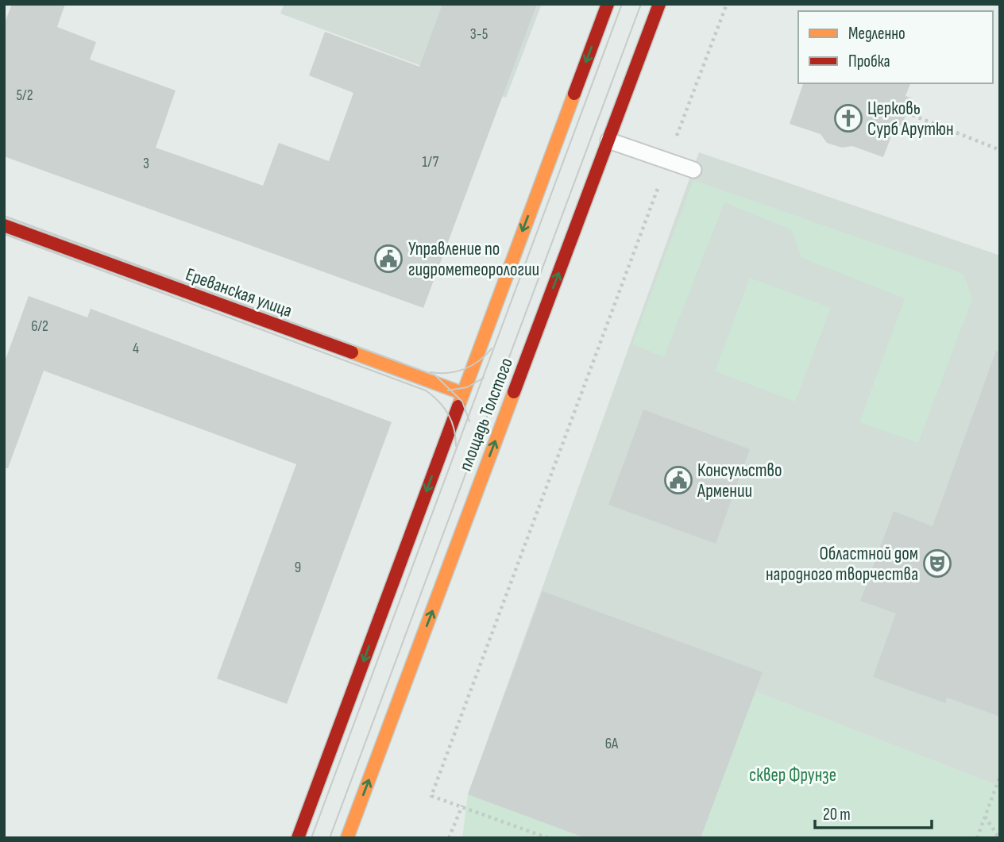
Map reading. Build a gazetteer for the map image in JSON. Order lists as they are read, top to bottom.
{
  "streets": {
    "main road": ["Ереванская улица", "площадь Толстого"]
  },
  "crossings": [
    ["Ереванская улица", "площадь Толстого"]
  ],
  "parks": ["сквер Фрунзе"],
  "places": {
    "church": ["Церковь Сурб Арутюн"],
    "public building": ["Управление по гидрометеорологии", "Консульство Армении"],
    "theatre": ["Областной дом народного творчества"]
  },
  "house_numbers": [
    "3-5",
    "5/2",
    "1/7",
    "3",
    "6/2",
    "4",
    "9",
    "6А"
  ],
  "legend": ["Медленно", "Пробка"],
  "scale_bar": "20 m"
}
